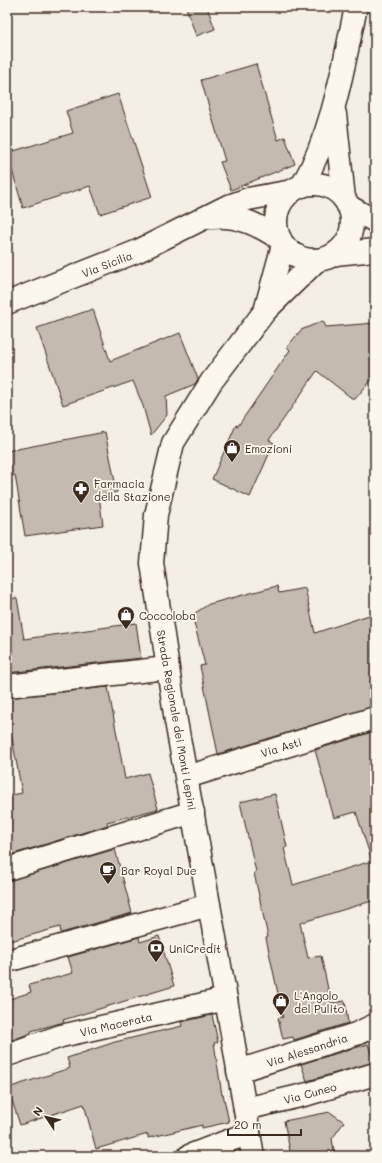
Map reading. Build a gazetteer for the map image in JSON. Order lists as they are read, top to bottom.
{
  "streets": {
    "street": [
      "Via Sicilia",
      "Strada Regionale dei Monti Lepini",
      "Via Asti",
      "Via Macerata",
      "Via Alessandria",
      "Via Cuneo"
    ]
  },
  "crossings": [
    ["Via Sicilia", "Strada Regionale dei Monti Lepini"],
    ["Strada Regionale dei Monti Lepini", "Via Asti"],
    ["Strada Regionale dei Monti Lepini", "Via Macerata"],
    ["Strada Regionale dei Monti Lepini", "Via Alessandria"],
    ["Strada Regionale dei Monti Lepini", "Via Cuneo"]
  ],
  "places": {
    "shop": ["Emozioni", "Coccoloba", "L'Angolo del Pulito"],
    "pharmacy": ["Farmacia della Stazione"],
    "cafe": ["Bar Royal Due"],
    "bank": ["UniCredit"]
  },
  "scale_bar": "20 m",
  "north": "top left"
}
